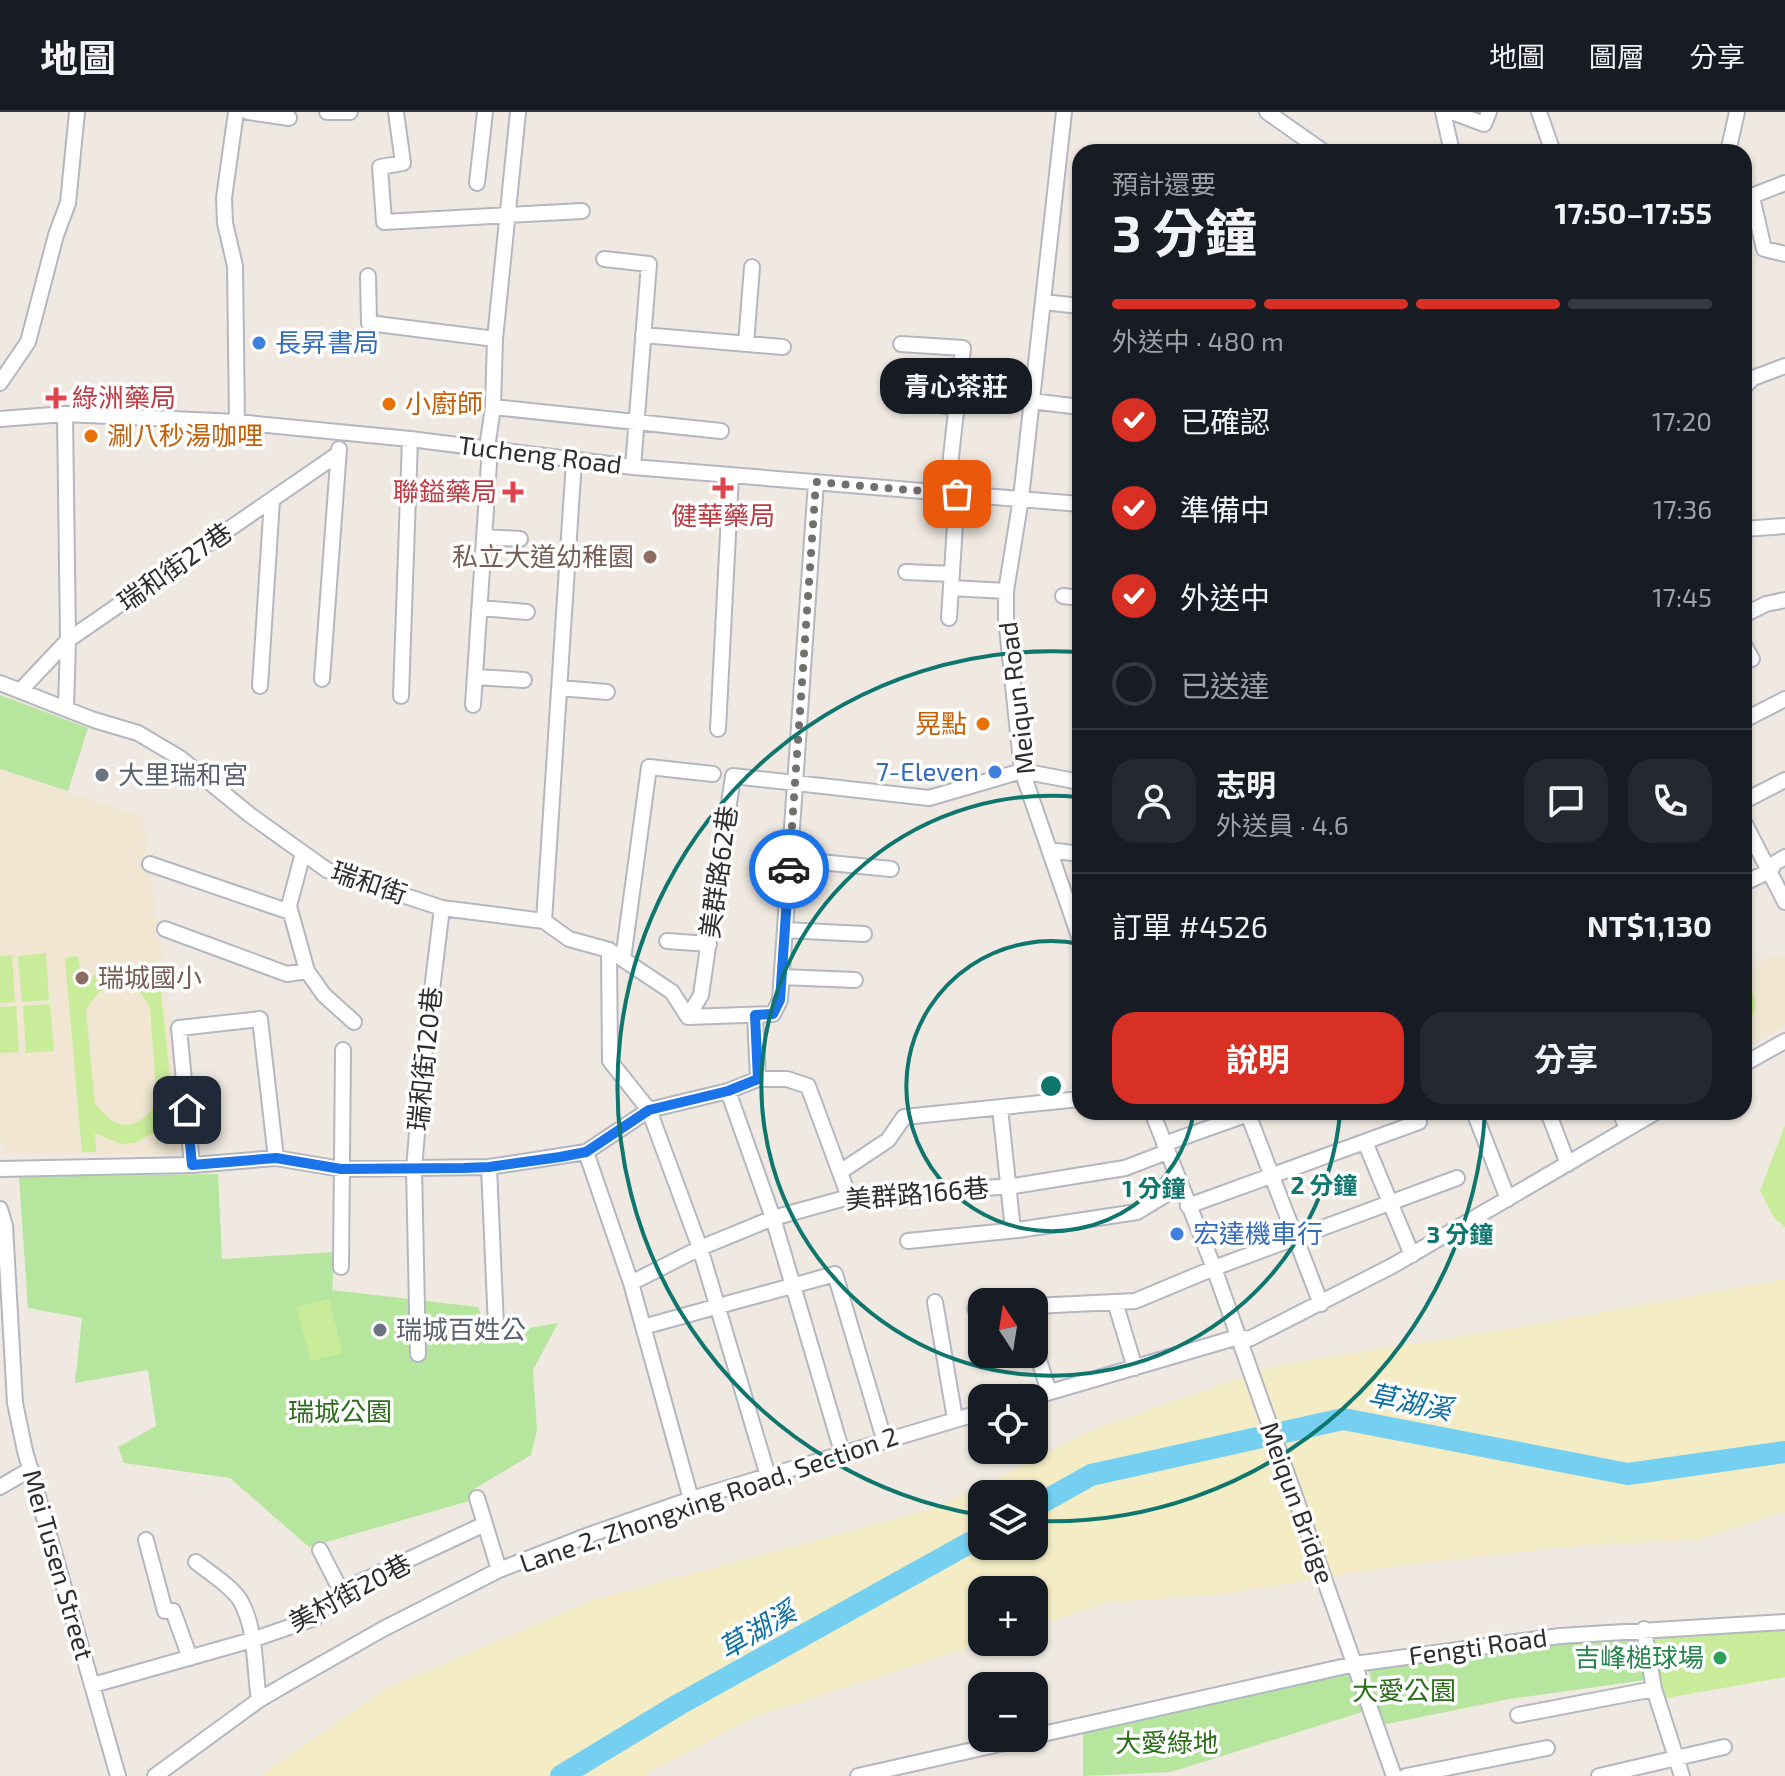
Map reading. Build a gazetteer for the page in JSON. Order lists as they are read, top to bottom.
{
  "streets": {
    "street": [
      "Tucheng Road",
      "瑞和街27巷",
      "Meiqun Road",
      "美群路62巷",
      "瑞和街",
      "瑞和街120巷",
      "美群路166巷",
      "Lane 2, Zhongxing Road, Section 2",
      "Meiqun Bridge",
      "Mei Tusen Street",
      "美村街20巷",
      "Fengti Road"
    ]
  },
  "crossings": [
    ["Tucheng Road", "Meiqun Road"],
    ["瑞和街27巷", "瑞和街"],
    ["Meiqun Road", "美群路62巷"],
    ["美群路62巷", "瑞和街"],
    ["瑞和街", "瑞和街120巷"],
    ["Meiqun Bridge", "Fengti Road"],
    ["Mei Tusen Street", "美村街20巷"]
  ],
  "water": ["草湖溪"],
  "parks": ["瑞城公園", "大愛公園", "大愛綠地"],
  "places": {
    "other": [
      "長昇書局",
      "小廚師",
      "涮八秒湯咖哩",
      "青心茶莊",
      "私立大道幼稚園",
      "晃點",
      "7-Eleven",
      "大里瑞和宮",
      "瑞城國小",
      "宏達機車行",
      "瑞城百姓公",
      "吉峰槌球場"
    ],
    "health": ["綠洲藥局", "健華藥局", "聯鎰藥局"]
  },
  "north": "top",
  "page": {
    "header": "地圖",
    "nav": ["地圖", "圖層", "分享"],
    "heading": ["3 分鐘", "預計還要", "17:50–17:55"],
    "panel": [
      "志明",
      "外送員 · 4.6",
      "訂單 #4526",
      "NT$1,130"
    ],
    "bar": "外送中 · 480 m",
    "bubble": "青心茶莊",
    "list": [
      ["已確認", "17:20"],
      ["準備中", "17:36"],
      ["外送中", "17:45"],
      "已送達"
    ],
    "buttons": ["說明", "分享"],
    "map_buttons": ["+", "−"]
  },
  "rings": ["2 分鐘", "1 分鐘", "3 分鐘"]
}
